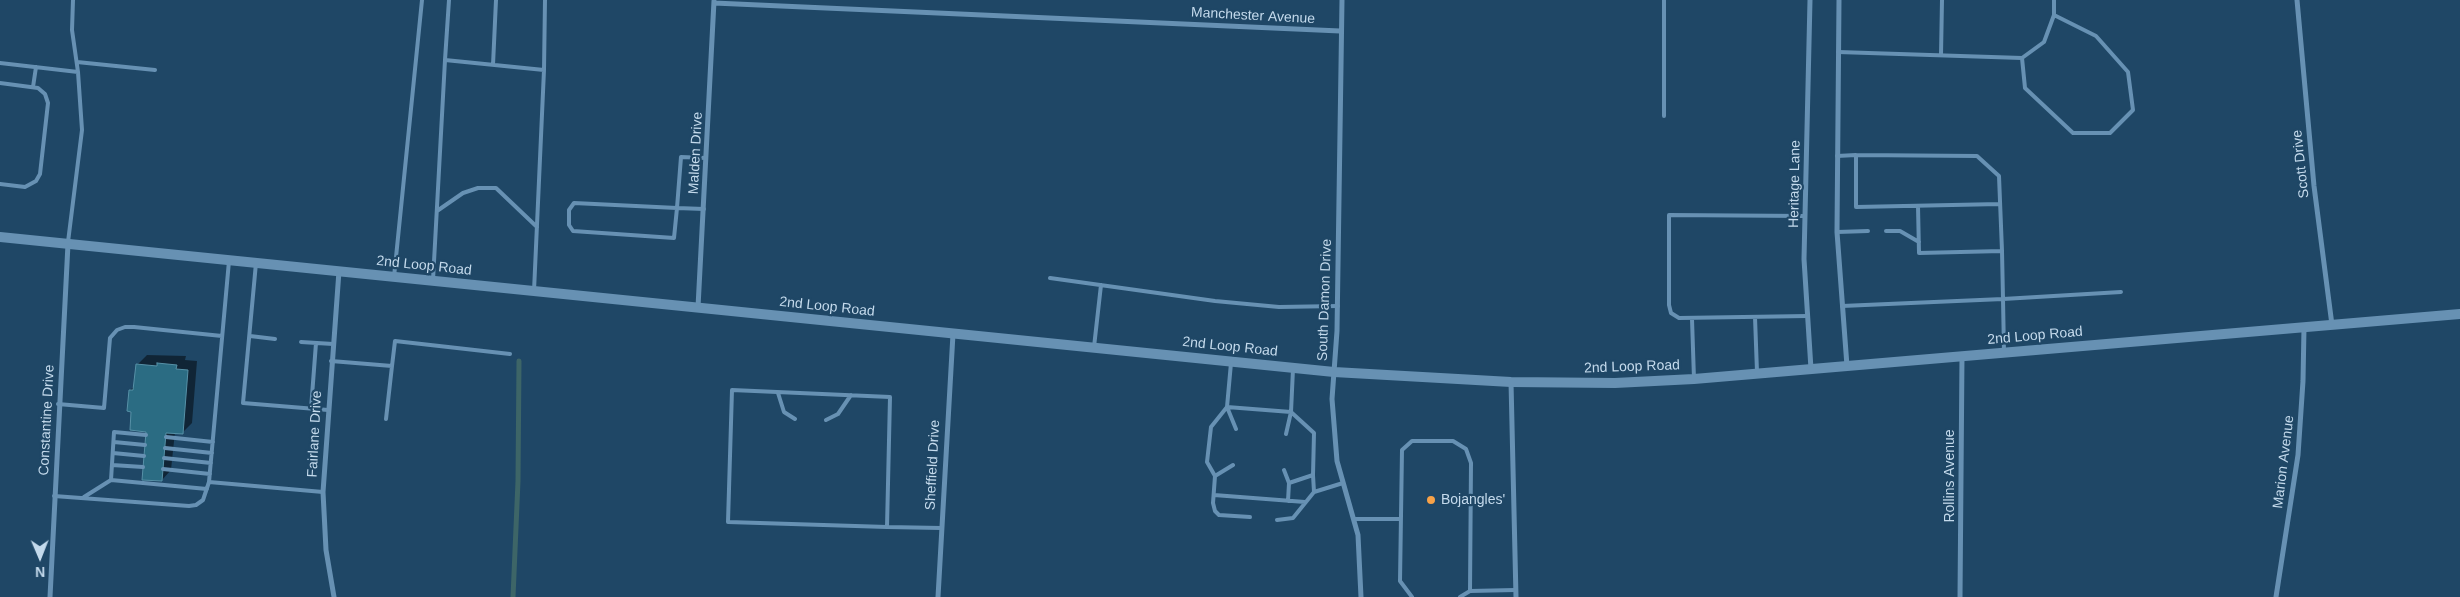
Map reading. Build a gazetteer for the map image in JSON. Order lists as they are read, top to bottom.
{
  "streets": {
    "main road": ["2nd Loop Road"],
    "street": [
      "Manchester Avenue",
      "Malden Drive",
      "Scott Drive",
      "Heritage Lane",
      "South Damon Drive",
      "Constantine Drive",
      "Fairlane Drive",
      "Marion Avenue",
      "Sheffield Drive",
      "Rollins Avenue"
    ]
  },
  "crossings": [
    ["Manchester Avenue", "Malden Drive"],
    ["Manchester Avenue", "South Damon Drive"],
    ["Malden Drive", "2nd Loop Road"],
    ["Scott Drive", "2nd Loop Road"],
    ["Heritage Lane", "2nd Loop Road"],
    ["2nd Loop Road", "South Damon Drive"],
    ["2nd Loop Road", "Constantine Drive"],
    ["2nd Loop Road", "Fairlane Drive"],
    ["2nd Loop Road", "Marion Avenue"],
    ["2nd Loop Road", "Sheffield Drive"],
    ["2nd Loop Road", "Rollins Avenue"]
  ],
  "places": ["Bojangles'"],
  "north": "bottom"
}
